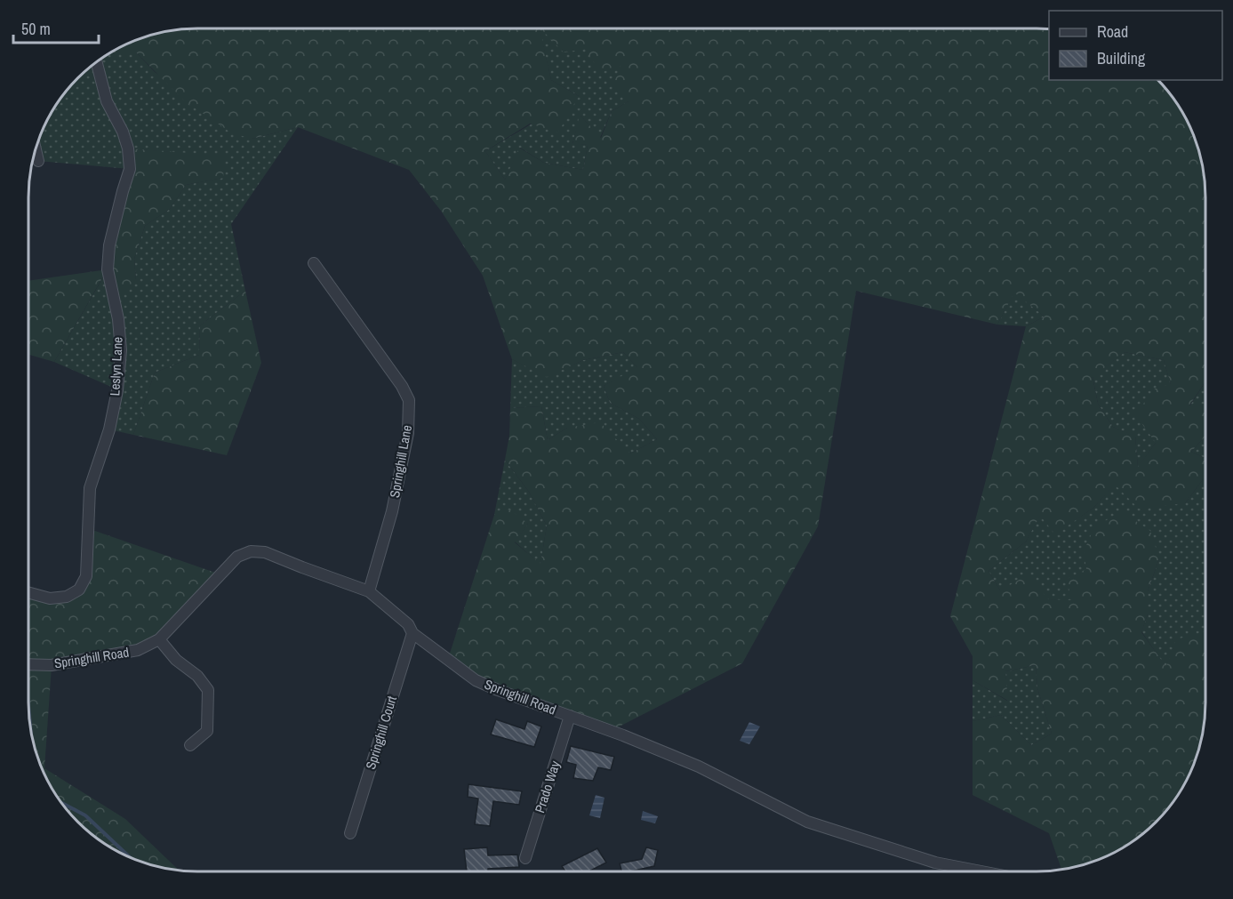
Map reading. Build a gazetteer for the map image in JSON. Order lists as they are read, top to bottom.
{
  "streets": {
    "street": [
      "Leslyn Lane",
      "Springhill Lane",
      "Springhill Road",
      "Springhill Court",
      "Prado Way"
    ]
  },
  "crossings": [
    ["Springhill Lane", "Springhill Road"],
    ["Springhill Road", "Springhill Court"],
    ["Springhill Road", "Prado Way"]
  ],
  "legend": ["Road", "Building"],
  "scale_bar": "50 m"
}
